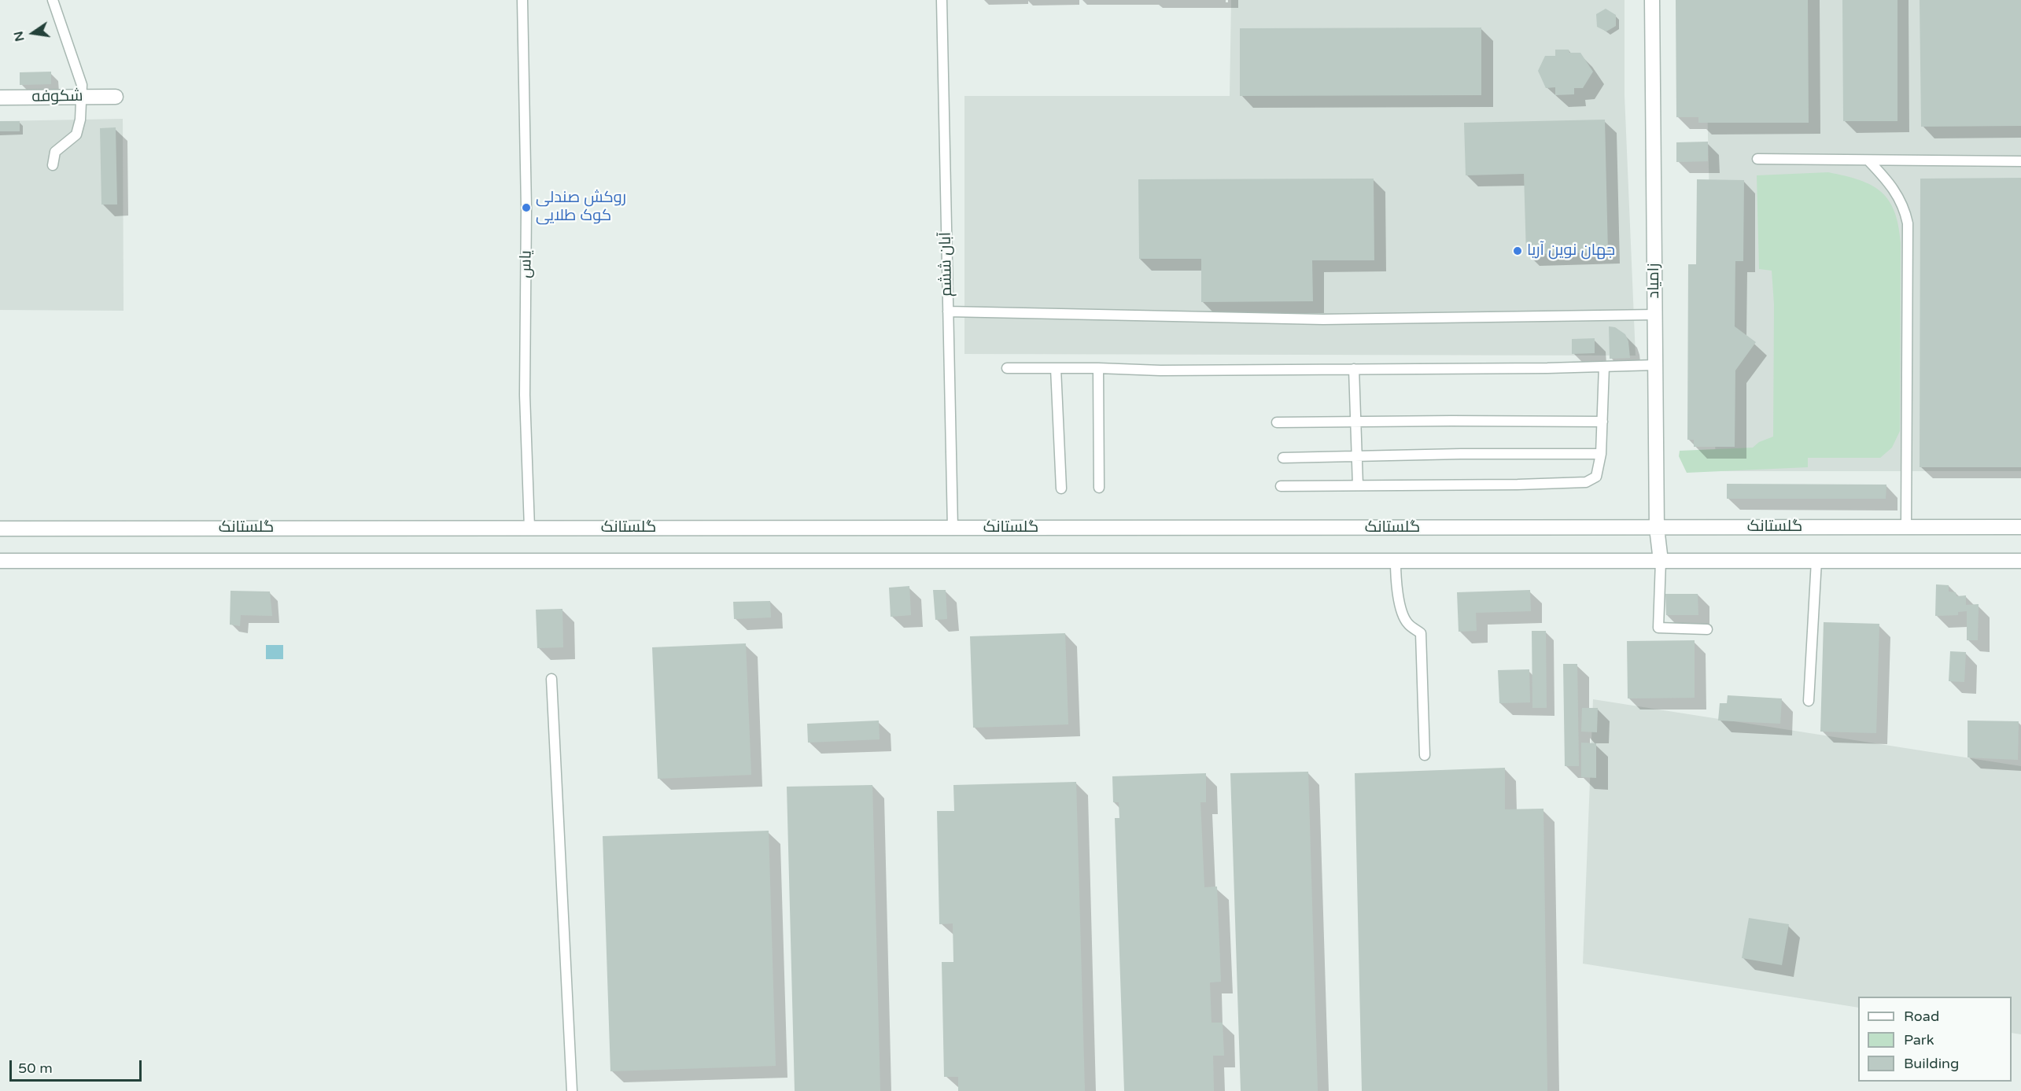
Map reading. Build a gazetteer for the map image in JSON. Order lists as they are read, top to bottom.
{
  "streets": {
    "street": ["شکوفه", "زامیاد", "گلستانک"],
    "lane": ["یاس", "آبان ششم"]
  },
  "crossings": [
    ["یاس", "گلستانک"],
    ["آبان ششم", "گلستانک"],
    ["زامیاد", "گلستانک"]
  ],
  "places": ["روکش صندلی کوک طلایی", "جهان نوین آریا"],
  "legend": ["Road", "Park", "Building"],
  "scale_bar": "50 m",
  "north": "left"
}
